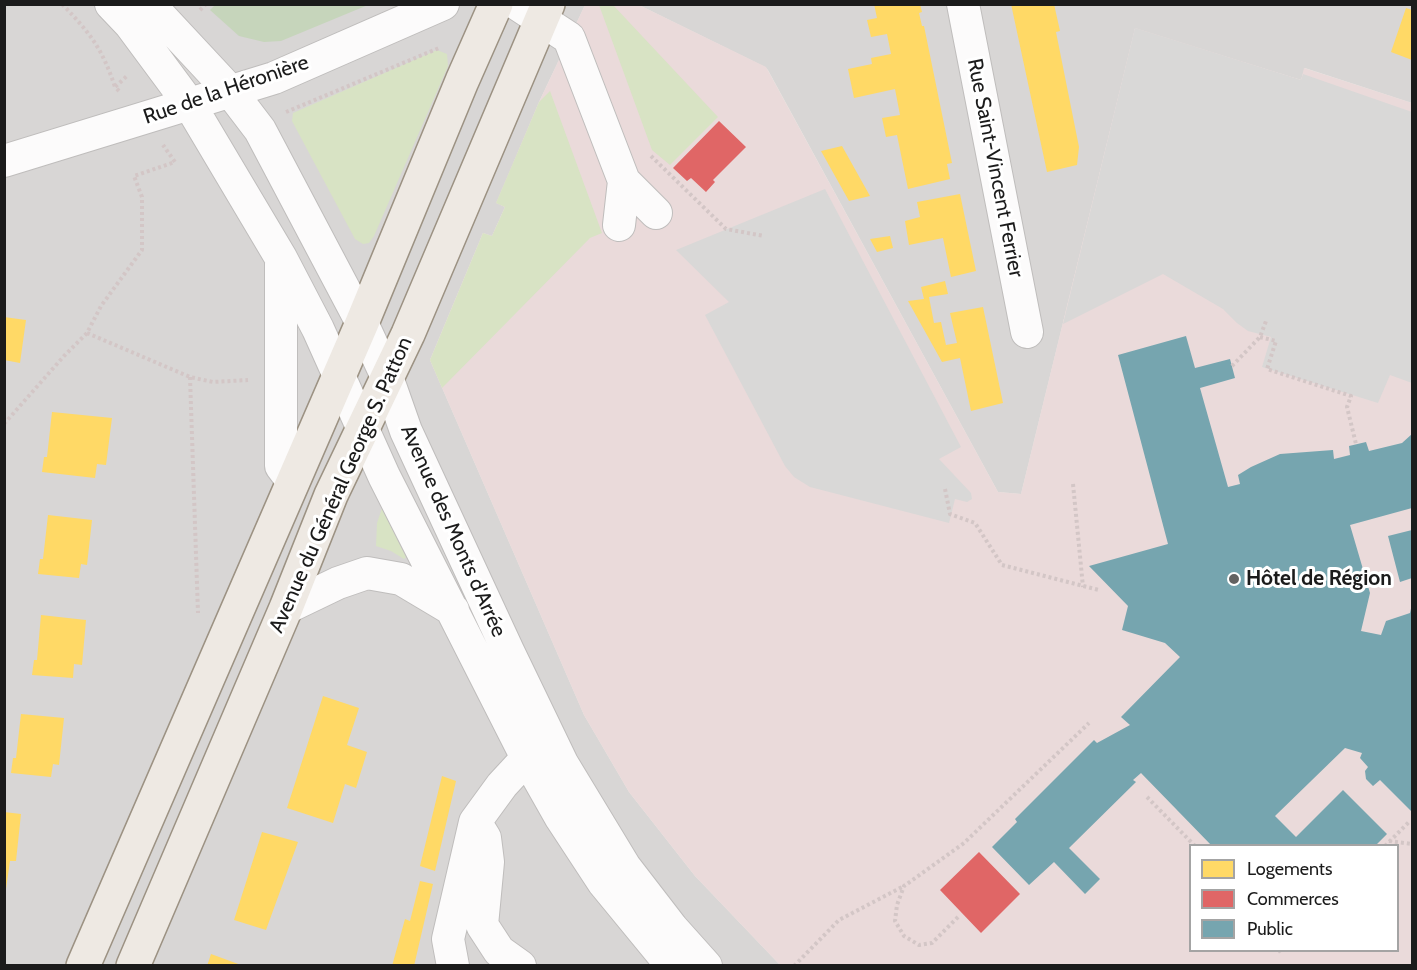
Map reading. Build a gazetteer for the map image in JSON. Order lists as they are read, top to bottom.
{
  "streets": {
    "main road": ["Avenue du Général George S. Patton"],
    "street": ["Rue de la Héronière", "Rue Saint-Vincent Ferrier", "Avenue des Monts d'Arrée"]
  },
  "crossings": [
    ["Rue de la Héronière", "Avenue des Monts d'Arrée"],
    ["Avenue du Général George S. Patton", "Avenue des Monts d'Arrée"]
  ],
  "places": ["Hôtel de Région"],
  "legend": ["Logements", "Commerces", "Public"]
}
